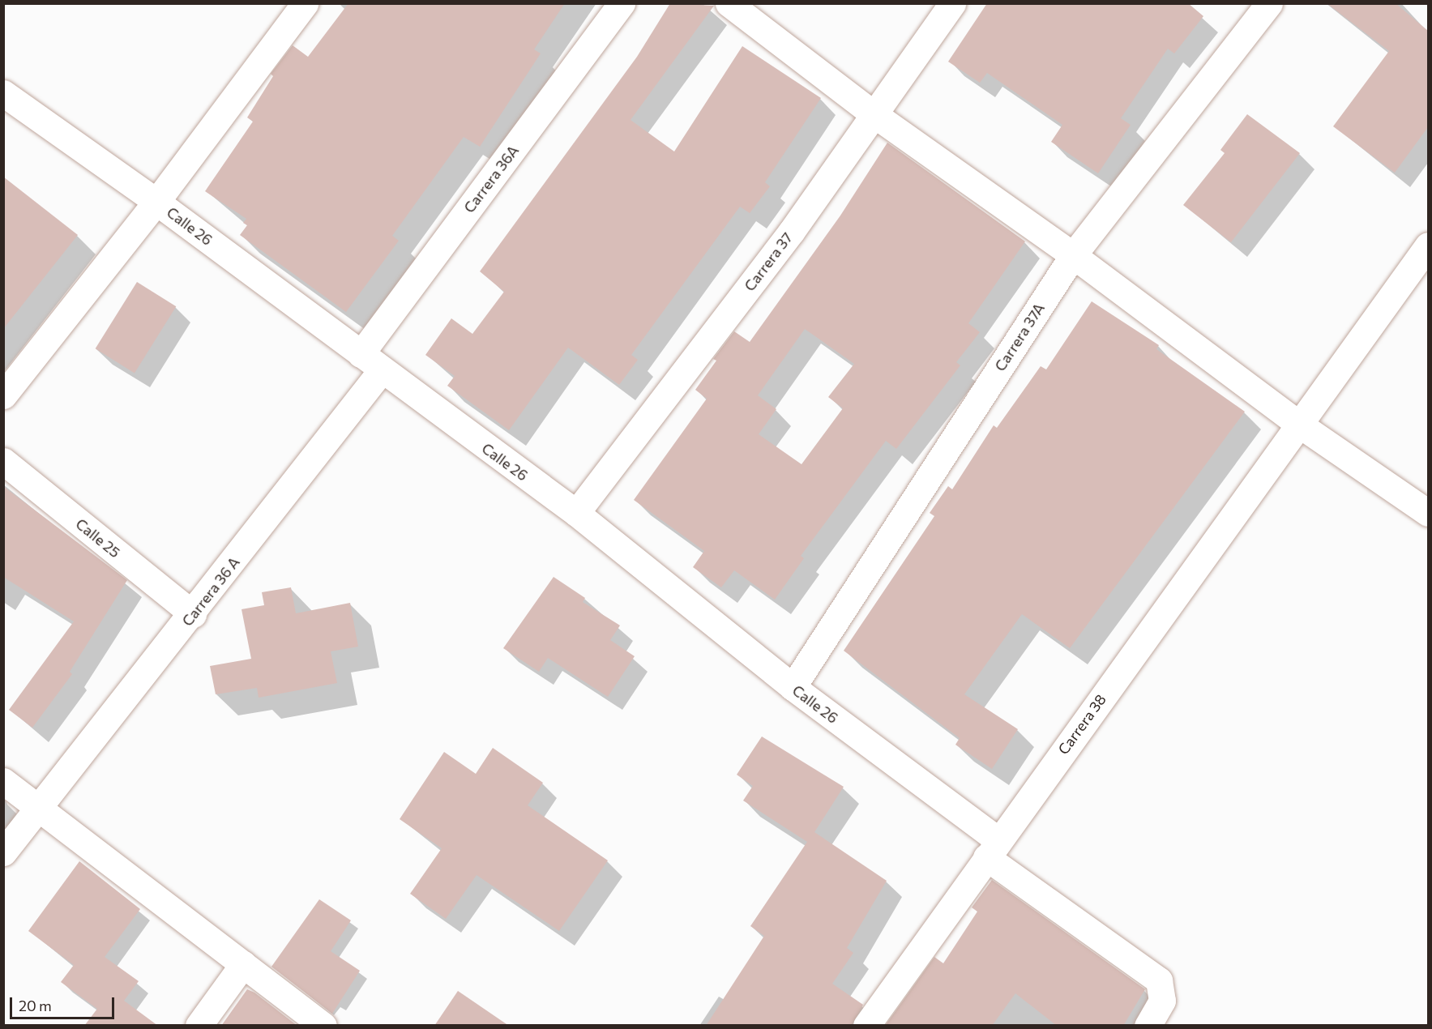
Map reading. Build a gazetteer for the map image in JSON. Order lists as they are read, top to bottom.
{
  "streets": {
    "street": [
      "Carrera 36A",
      "Calle 26",
      "Carrera 37",
      "Carrera 37A",
      "Calle 25",
      "Carrera 36 A",
      "Carrera 38"
    ]
  },
  "crossings": [
    ["Carrera 36A", "Calle 26"],
    ["Calle 26", "Carrera 37"],
    ["Calle 26", "Carrera 37A"],
    ["Calle 26", "Carrera 36 A"],
    ["Calle 26", "Carrera 38"],
    ["Calle 25", "Carrera 36 A"]
  ],
  "scale_bar": "20 m"
}
